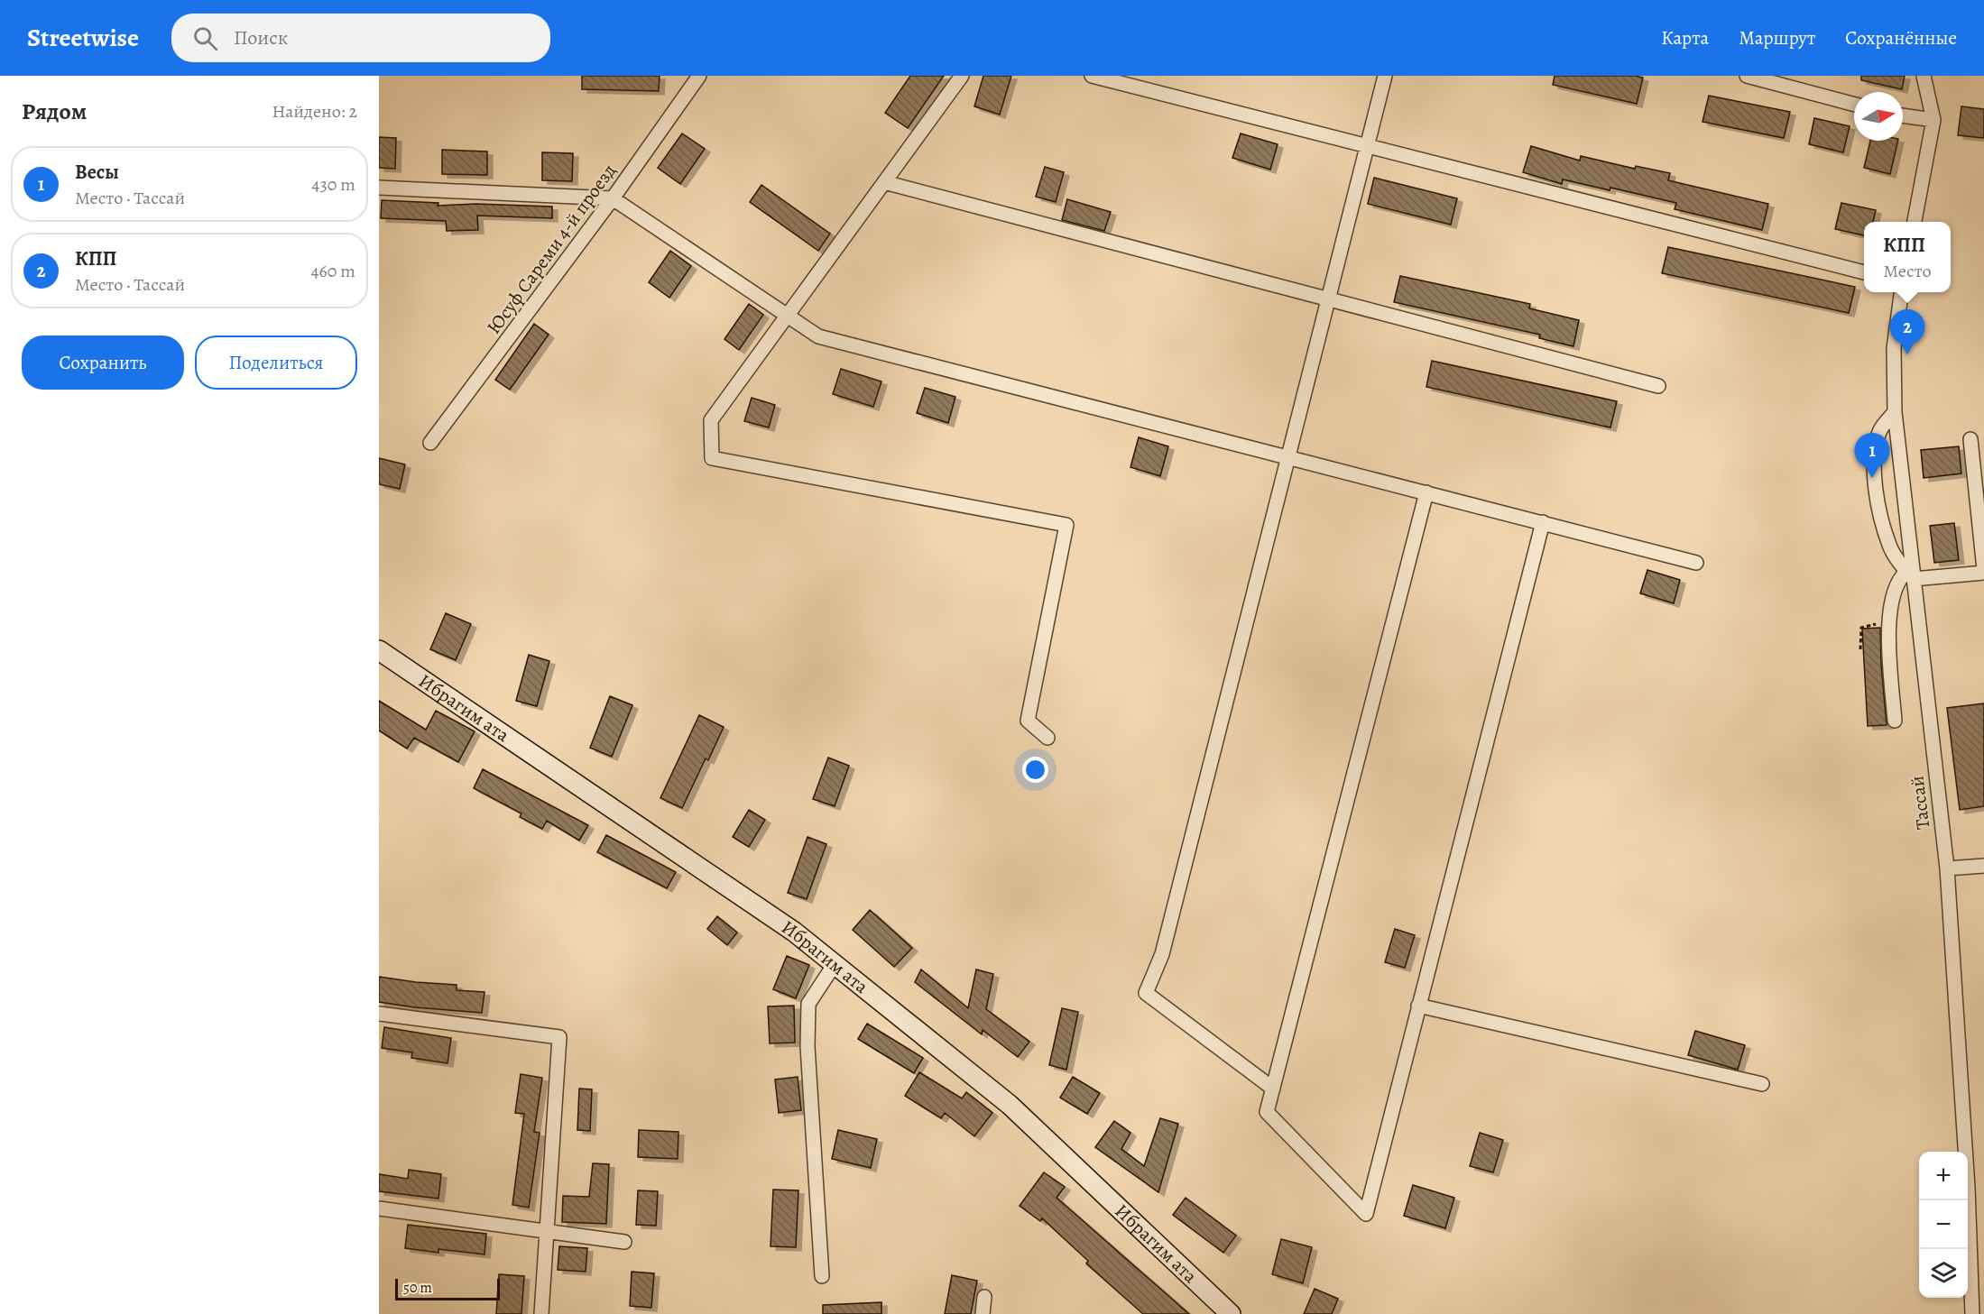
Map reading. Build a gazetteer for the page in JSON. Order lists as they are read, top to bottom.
{
  "streets": {
    "street": ["Юсуф Сареми 4-й проезд", "Ибрагим ата", "Тассай"]
  },
  "scale_bar": "50 m",
  "north": "right",
  "page": {
    "header": "Streetwise",
    "search": "Поиск",
    "nav": ["Карта", "Маршрут", "Сохранённые"],
    "heading": ["Рядом", "Найдено: 2"],
    "list": [
      {
        "mark": "1",
        "name": "Весы",
        "note": "Место · Тассай",
        "value": "430 m"
      },
      {
        "mark": "2",
        "name": "КПП",
        "note": "Место · Тассай",
        "value": "460 m"
      }
    ],
    "popup": ["КПП", "Место"],
    "pins": ["2", "1"],
    "buttons": ["Сохранить", "Поделиться"],
    "map_buttons": ["+", "−"],
    "scale": "50 m"
  }
}
